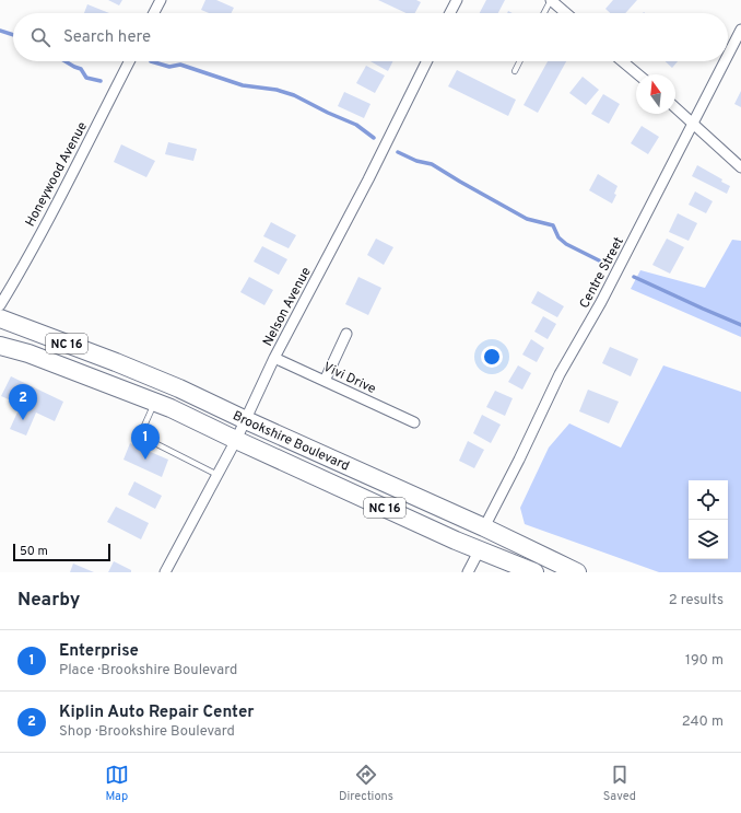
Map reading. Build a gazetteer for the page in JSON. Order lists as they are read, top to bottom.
{
  "streets": {
    "highway": ["NC 16", "Brookshire Boulevard"],
    "street": [
      "Honeywood Avenue",
      "Centre Street",
      "Nelson Avenue",
      "Vivi Drive"
    ]
  },
  "crossings": [
    ["Centre Street", "Brookshire Boulevard"],
    ["Nelson Avenue", "Vivi Drive"],
    ["Nelson Avenue", "Brookshire Boulevard"]
  ],
  "scale_bar": "50 m",
  "north": "top",
  "page": {
    "search": "Search here",
    "pins": ["2", "1"],
    "scale": "50 m",
    "heading": ["Nearby", "2 results"],
    "list": [
      {
        "mark": "1",
        "name": "Enterprise",
        "note": "Place · Brookshire Boulevard",
        "value": "190 m"
      },
      {
        "mark": "2",
        "name": "Kiplin Auto Repair Center",
        "note": "Shop · Brookshire Boulevard",
        "value": "240 m"
      }
    ],
    "nav": ["Map", "Directions", "Saved"]
  }
}
